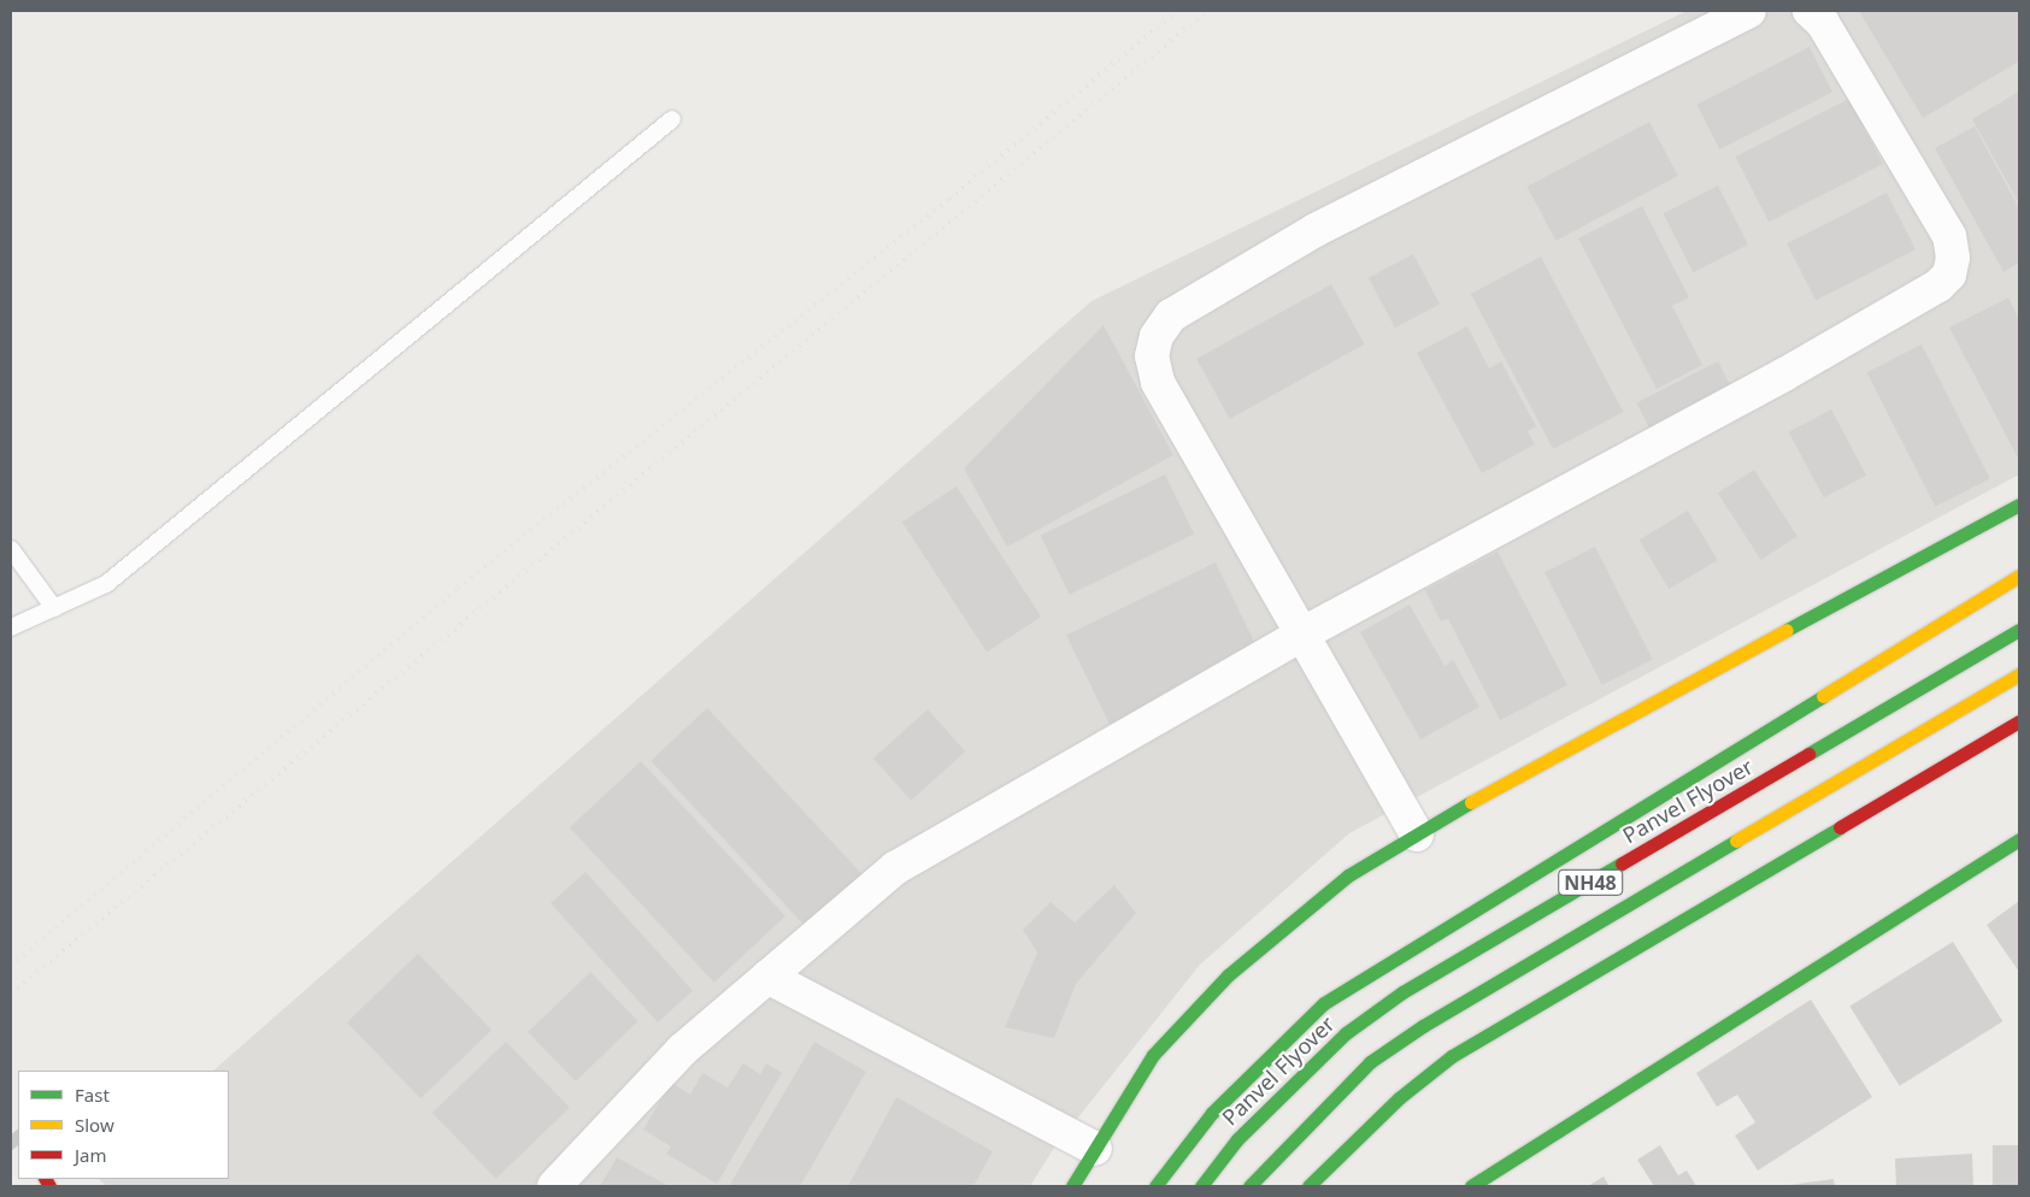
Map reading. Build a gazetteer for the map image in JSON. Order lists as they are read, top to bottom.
{
  "streets": {
    "main road": ["Panvel Flyover", "NH48"]
  },
  "legend": ["Fast", "Slow", "Jam"]
}
